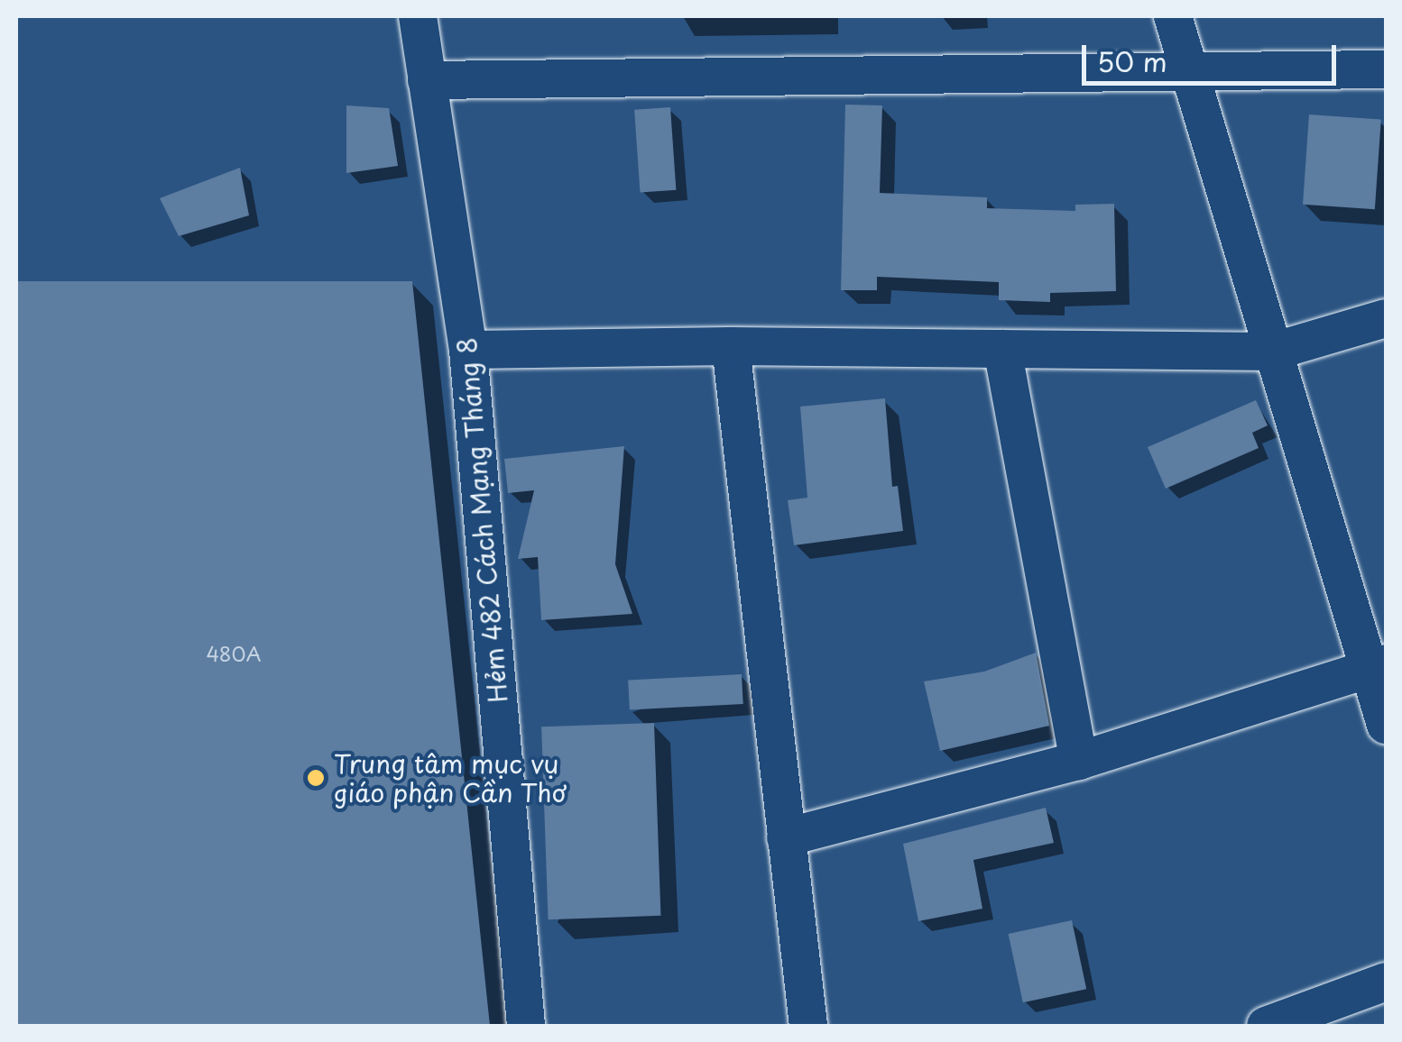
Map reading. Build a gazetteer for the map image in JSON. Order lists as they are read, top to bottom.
{
  "streets": {
    "street": ["Hẻm 482 Cách Mạng Tháng 8"]
  },
  "places": ["Trung tâm mục vụ giáo phận Cần Thơ"],
  "house_numbers": ["480A"],
  "scale_bar": "50 m"
}
